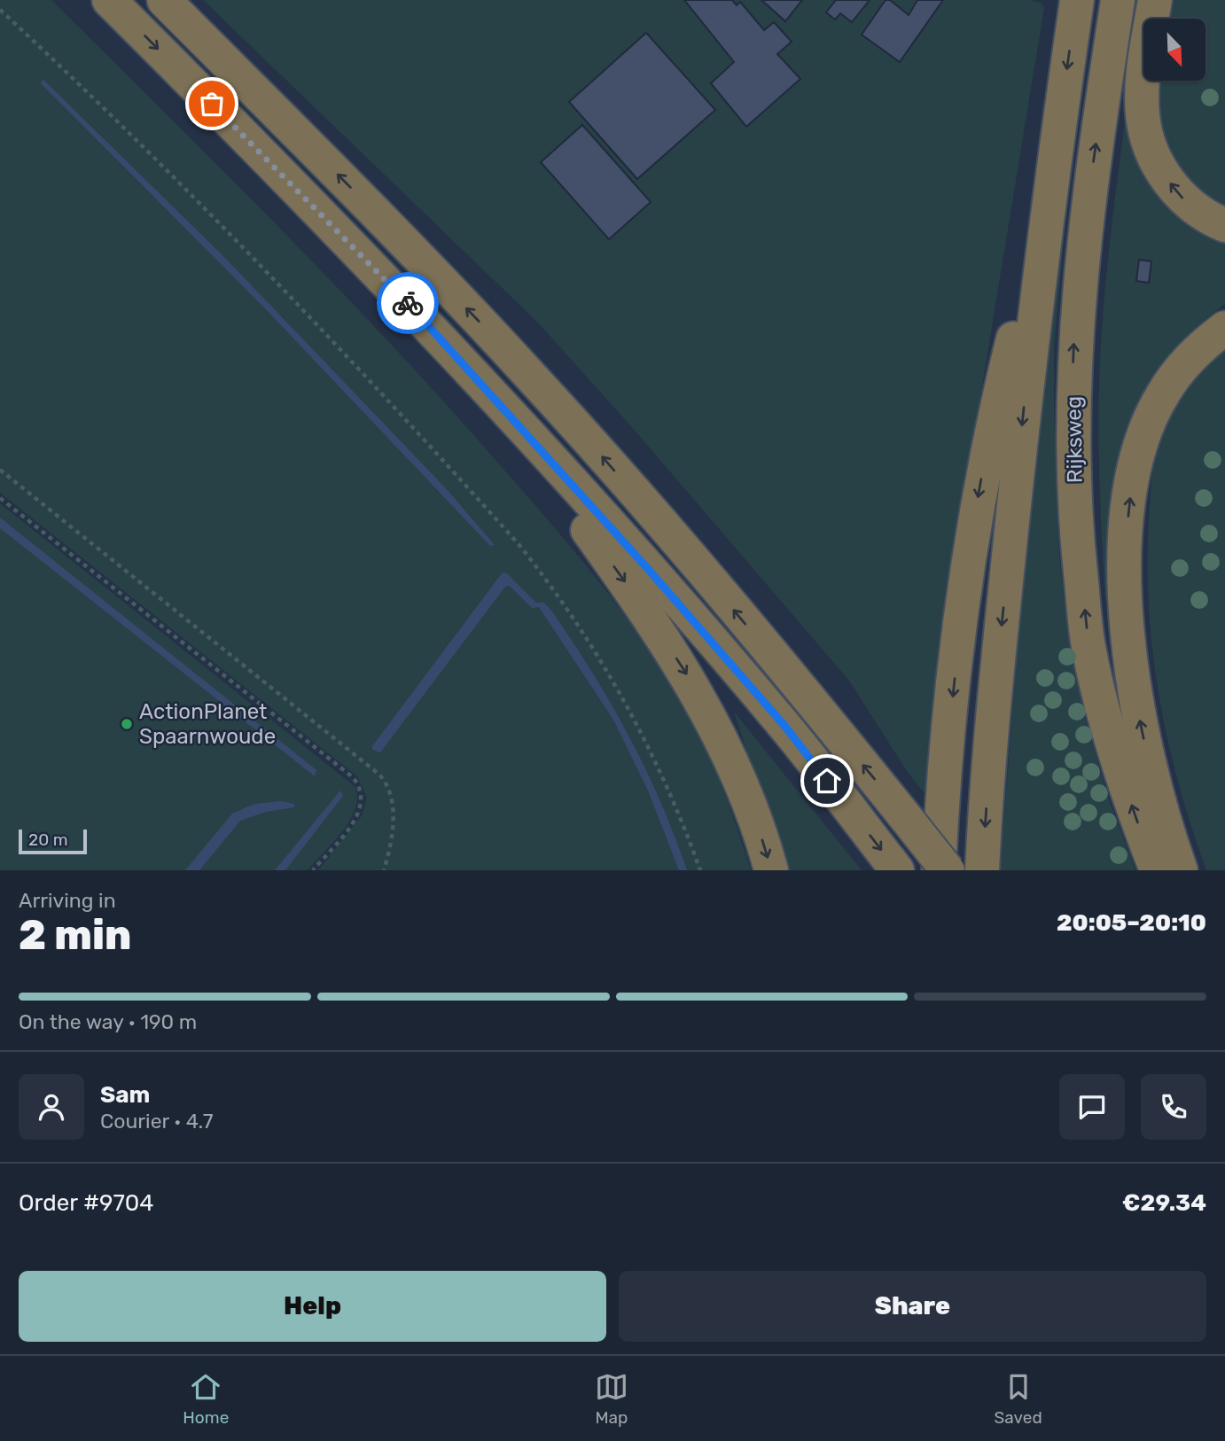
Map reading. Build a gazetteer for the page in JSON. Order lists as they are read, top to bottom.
{
  "streets": {
    "highway": ["Rijksweg"]
  },
  "places": ["ActionPlanet Spaarnwoude"],
  "scale_bar": "20 m",
  "north": "bottom right",
  "page": {
    "scale": "20 m",
    "heading": ["2 min", "Arriving in", "20:05–20:10"],
    "panel": [
      "Sam",
      "Courier · 4.7",
      "Order #9704",
      "€29.34"
    ],
    "bar": "On the way · 190 m",
    "buttons": ["Help", "Share"],
    "tabs": ["Home", "Map", "Saved"]
  }
}
